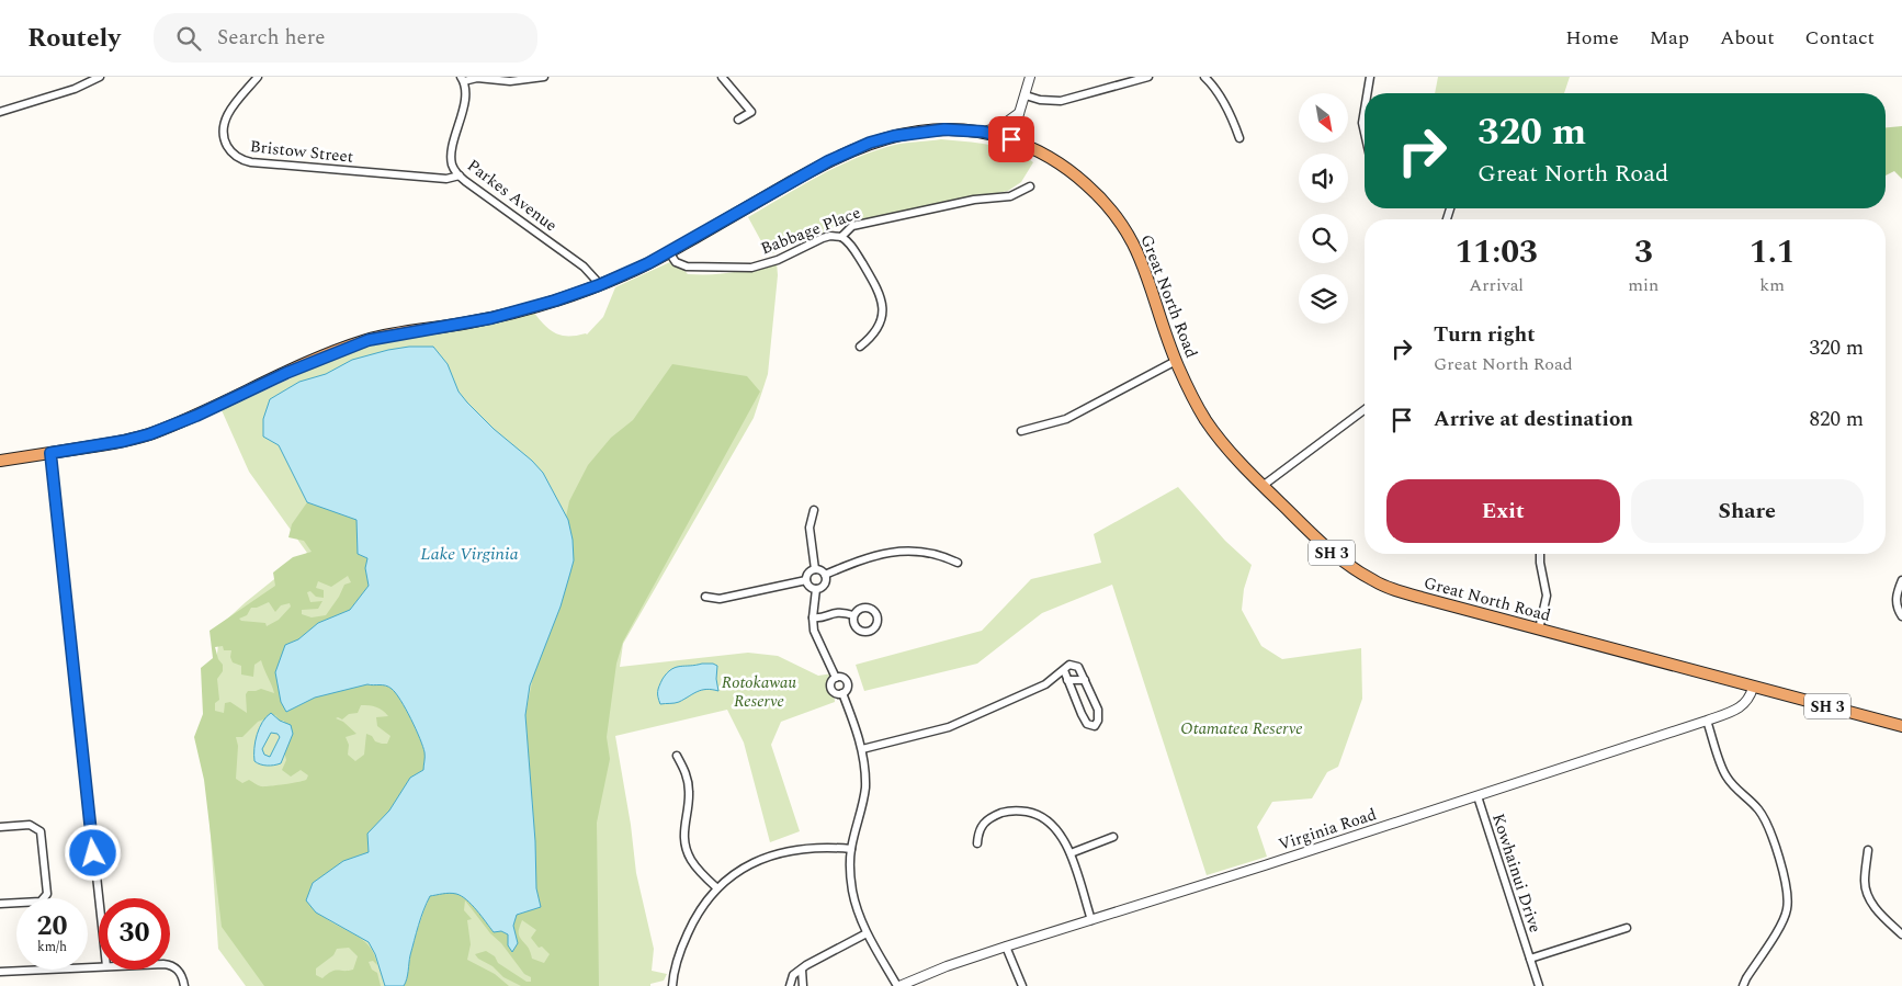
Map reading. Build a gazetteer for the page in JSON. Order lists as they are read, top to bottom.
{
  "streets": {
    "highway": ["Great North Road", "SH 3"],
    "street": [
      "Bristow Street",
      "Parkes Avenue",
      "Babbage Place",
      "Virginia Road",
      "Kowhainui Drive"
    ]
  },
  "crossings": [
    ["Bristow Street", "Parkes Avenue"],
    ["Parkes Avenue", "Great North Road"],
    ["Babbage Place", "Great North Road"],
    ["Great North Road", "Virginia Road"],
    ["Virginia Road", "Kowhainui Drive"]
  ],
  "water": ["Lake Virginia"],
  "parks": ["Rotokawau Reserve", "Otamatea Reserve"],
  "north": "bottom right",
  "page": {
    "header": "Routely",
    "search": "Search here",
    "nav": [
      "Home",
      "Map",
      "About",
      "Contact"
    ],
    "turn": ["320 m", "Great North Road"],
    "eta": [
      "11:03",
      "Arrival",
      "3",
      "min",
      "1.1",
      "km"
    ],
    "list": [
      {
        "name": "Turn right",
        "note": "Great North Road",
        "value": "320 m"
      },
      {
        "name": "Arrive at destination",
        "value": "820 m"
      }
    ],
    "buttons": ["Exit", "Share"],
    "speed": "20 km/h",
    "limit": "30"
  }
}
